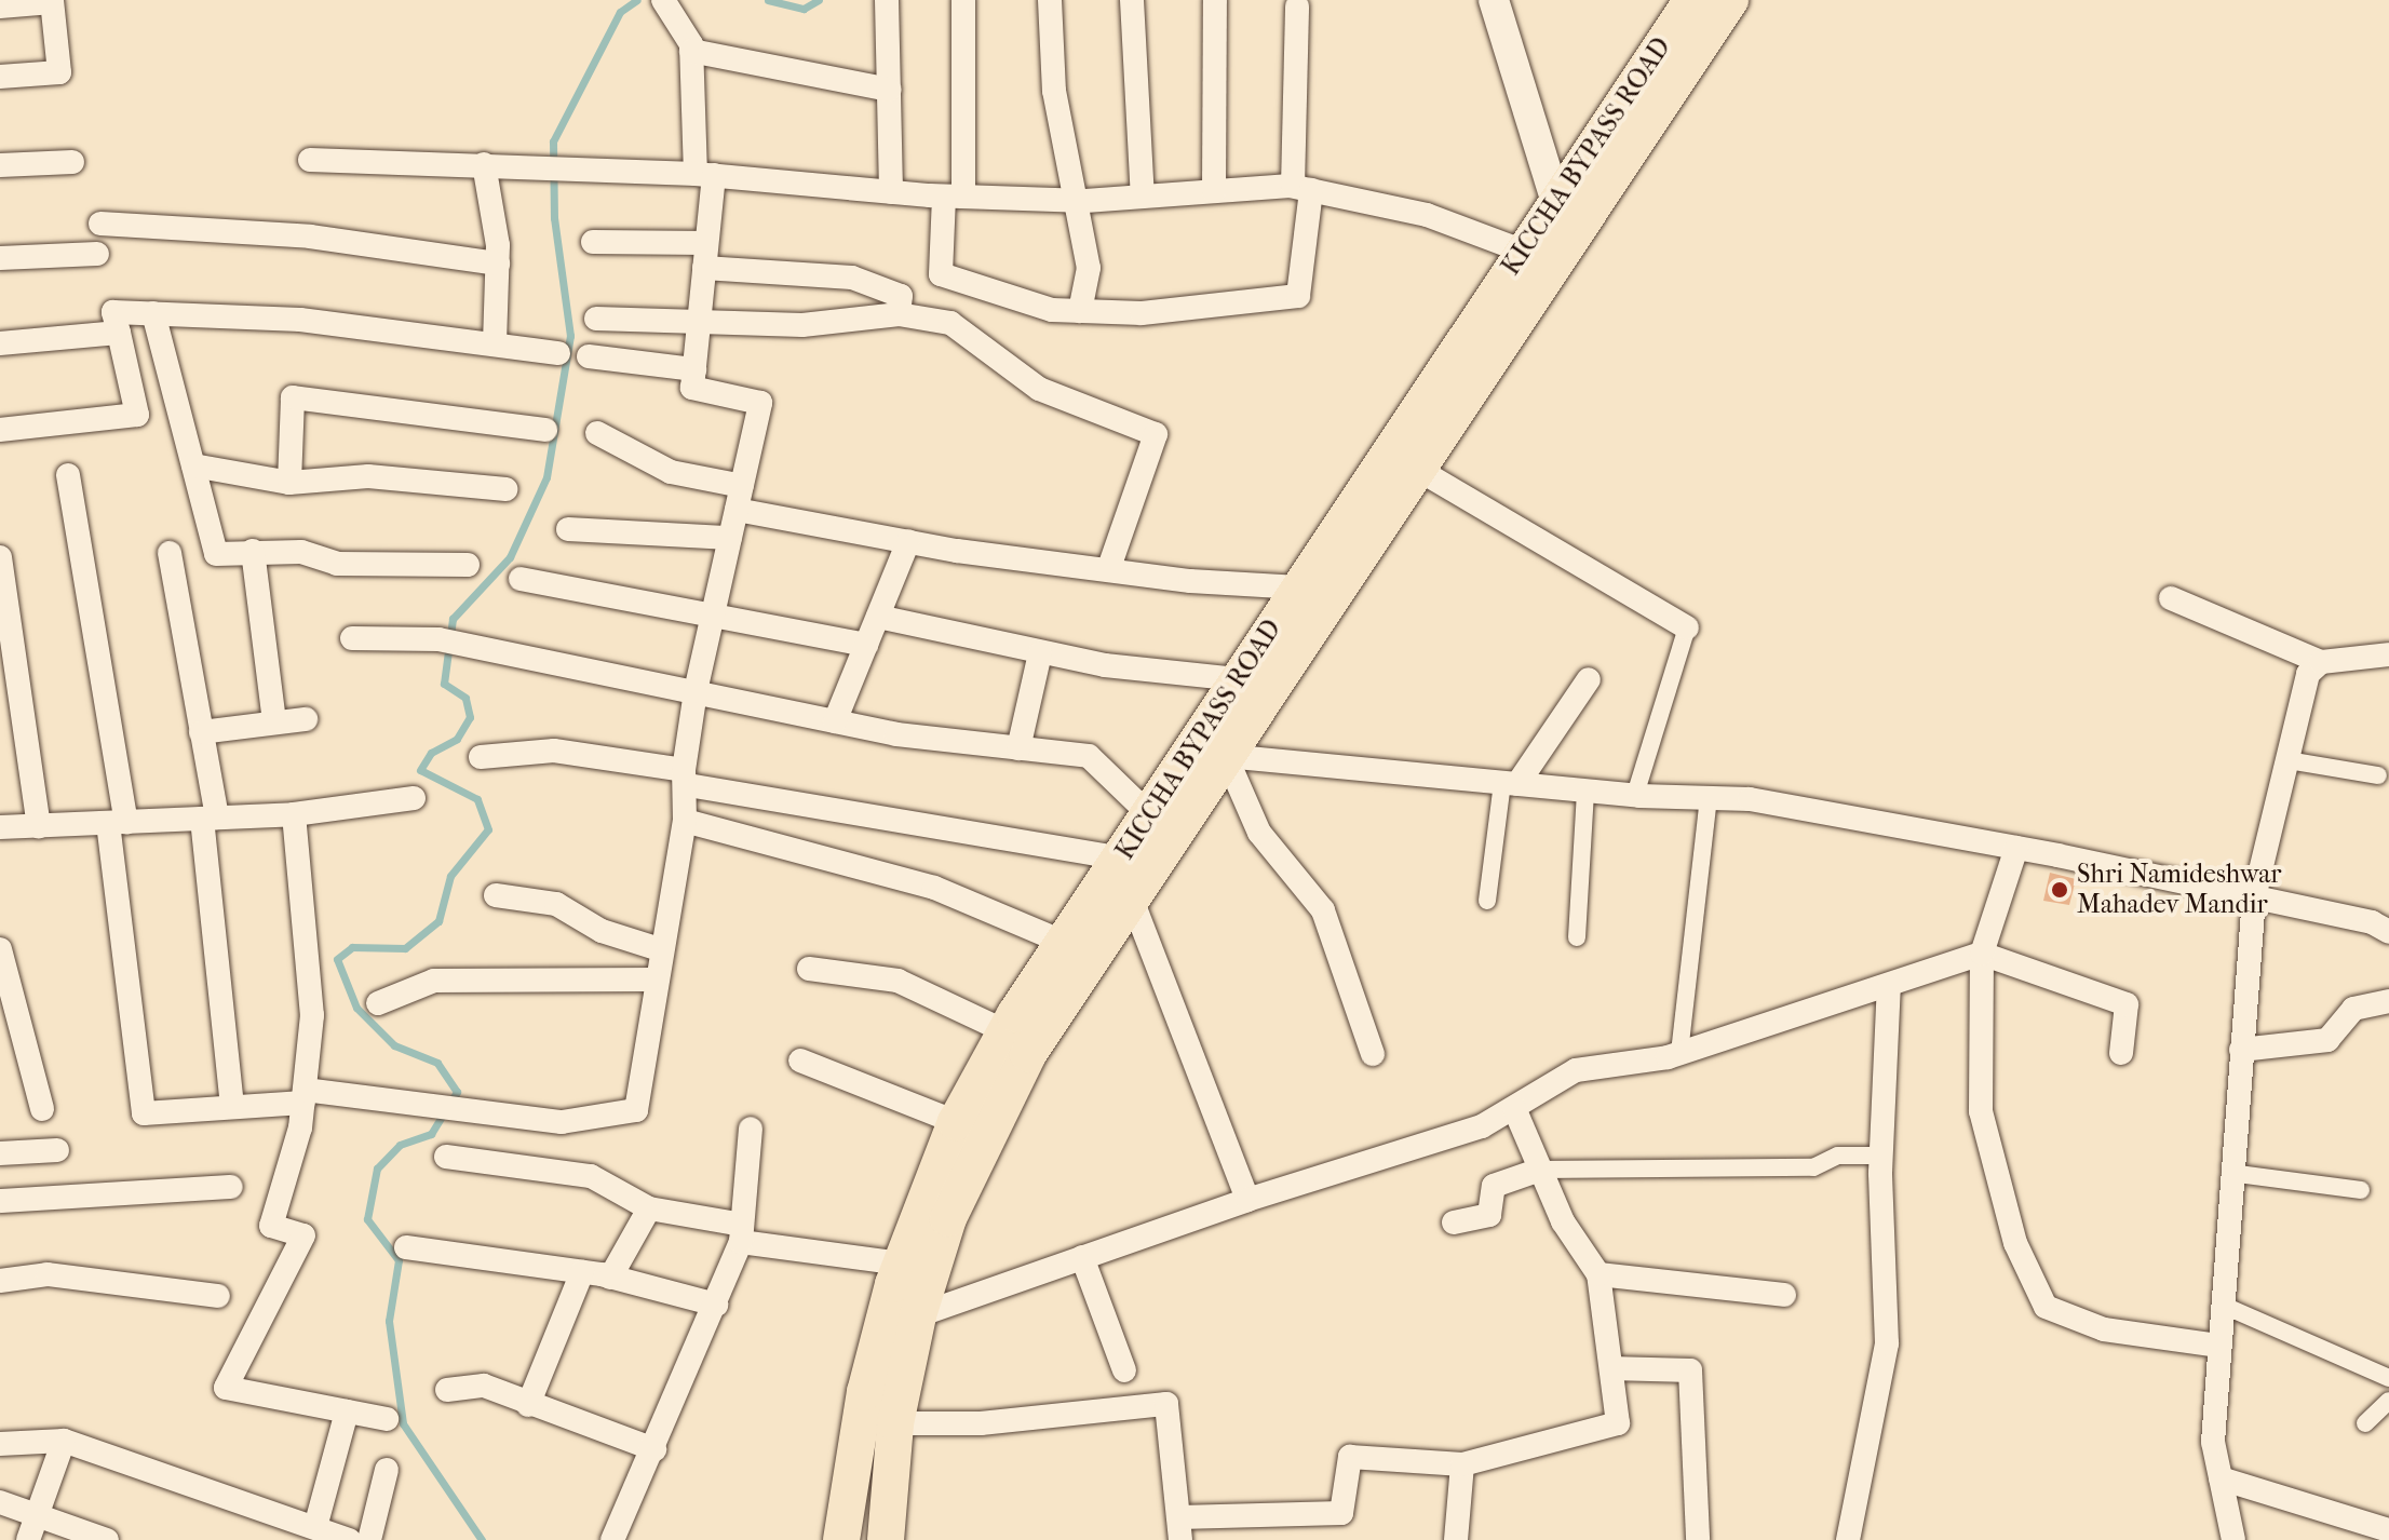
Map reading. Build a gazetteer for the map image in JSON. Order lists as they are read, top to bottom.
{
  "streets": {
    "main road": ["KICCHA BYPASS ROAD"]
  },
  "places": ["Shri Namideshwar Mahadev Mandir"]
}
